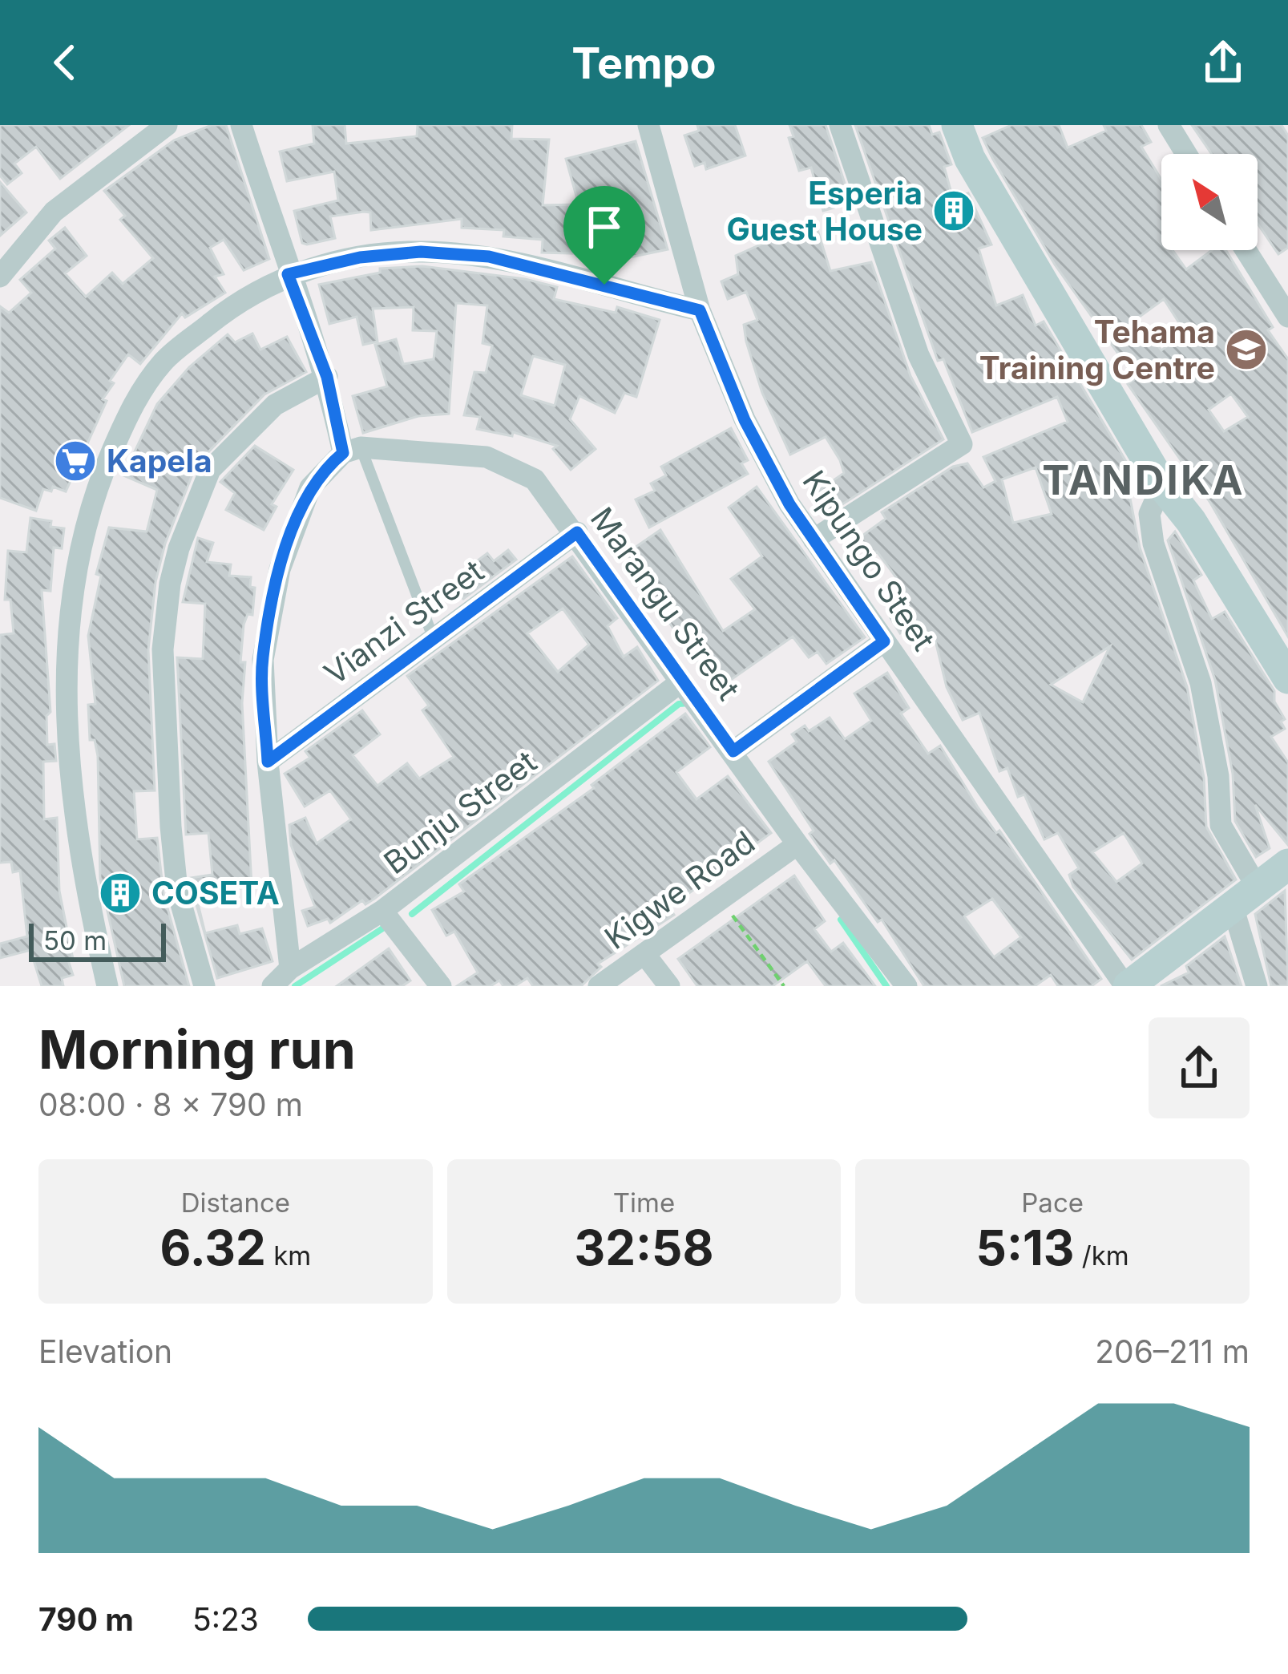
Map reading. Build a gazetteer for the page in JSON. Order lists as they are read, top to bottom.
{
  "streets": {
    "street": [
      "Kipungo Steet",
      "Marangu Street",
      "Vianzi Street",
      "Bunju Street",
      "Kigwe Road"
    ]
  },
  "crossings": [
    ["Marangu Street", "Vianzi Street"],
    ["Marangu Street", "Bunju Street"],
    ["Marangu Street", "Kigwe Road"]
  ],
  "districts": ["TANDIKA"],
  "places": {
    "building": ["Esperia Guest House", "COSETA"],
    "school or university": ["Tehama Training Centre"],
    "supermarket": ["Kapela"]
  },
  "scale_bar": "50 m",
  "north": "top left",
  "page": {
    "header": "Tempo",
    "scale": "50 m",
    "heading": ["Morning run", "08:00 · 8 × 790 m"],
    "stats": [
      ["Distance", "6.32 km"],
      ["Time", "32:58"],
      ["Pace", "5:13 /km"]
    ],
    "chart": ["Elevation", "206–211 m"],
    "list": [
      {
        "name": "790 m",
        "note": "5:23"
      }
    ]
  }
}
